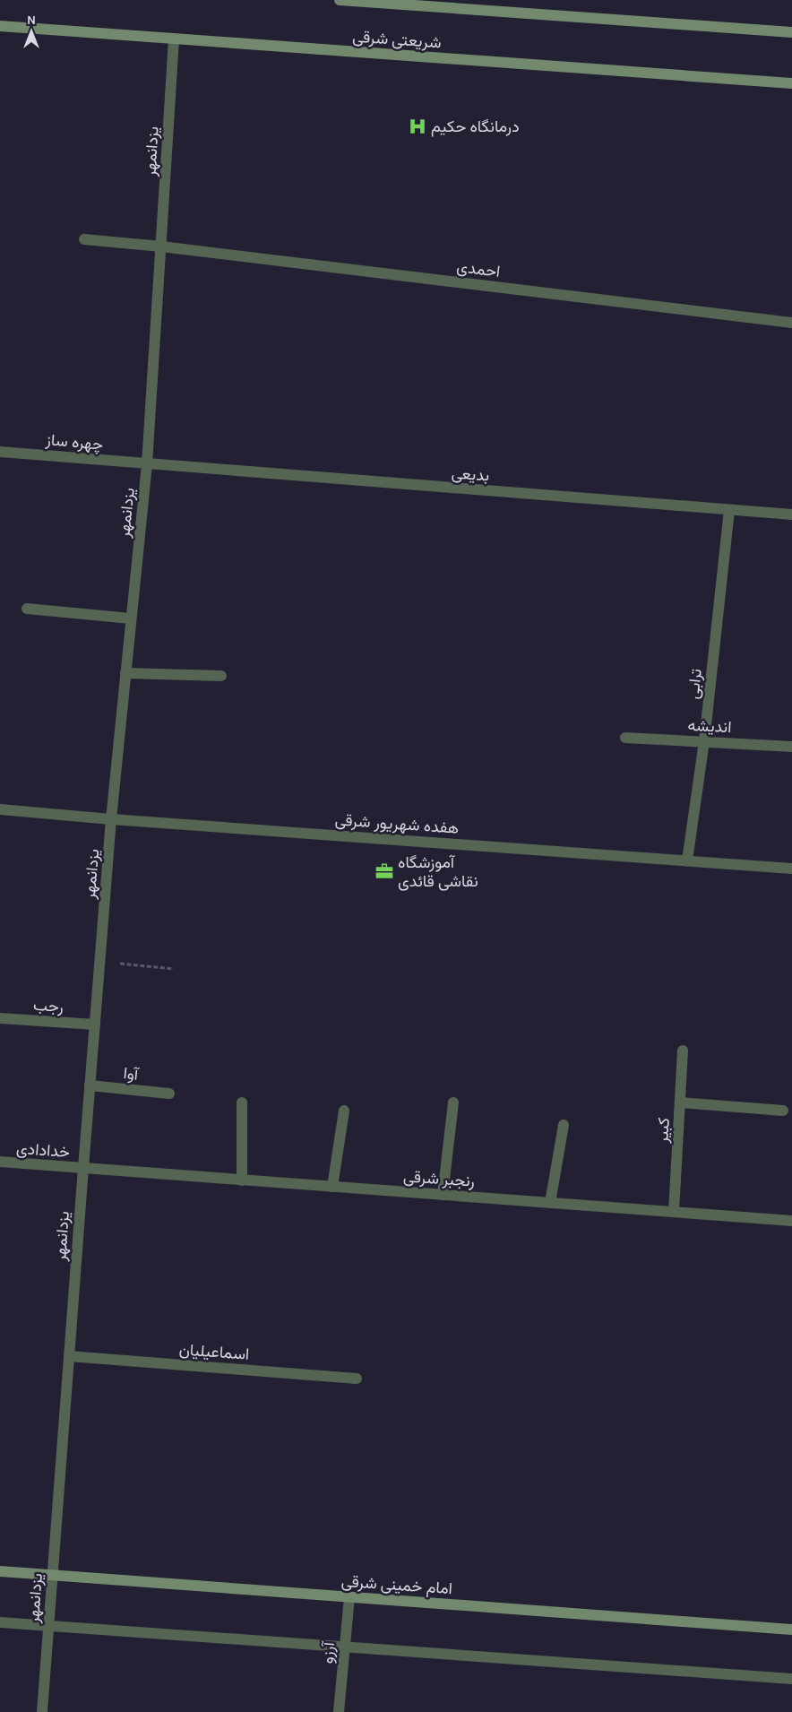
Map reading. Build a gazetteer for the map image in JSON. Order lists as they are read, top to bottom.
{
  "streets": {
    "main road": ["شریعتی شرقی", "امام خمینی شرقی"],
    "street": [
      "یزدانمهر",
      "احمدی",
      "چهره ساز",
      "بدیعی",
      "ترابی",
      "اندیشه",
      "هفده شهریور شرقی",
      "رجب",
      "آوا",
      "کبیر",
      "خدادادی",
      "رنجبر شرقی",
      "اسماعیلیان",
      "آرزو"
    ]
  },
  "crossings": [
    ["شریعتی شرقی", "یزدانمهر"],
    ["یزدانمهر", "احمدی"],
    ["یزدانمهر", "چهره ساز"],
    ["یزدانمهر", "بدیعی"],
    ["یزدانمهر", "هفده شهریور شرقی"],
    ["یزدانمهر", "رجب"],
    ["یزدانمهر", "آوا"],
    ["یزدانمهر", "خدادادی"],
    ["یزدانمهر", "رنجبر شرقی"],
    ["یزدانمهر", "اسماعیلیان"],
    ["یزدانمهر", "امام خمینی شرقی"],
    ["چهره ساز", "بدیعی"],
    ["بدیعی", "ترابی"],
    ["ترابی", "اندیشه"],
    ["ترابی", "هفده شهریور شرقی"],
    ["کبیر", "رنجبر شرقی"],
    ["خدادادی", "رنجبر شرقی"],
    ["امام خمینی شرقی", "آرزو"]
  ],
  "places": {
    "hospital": ["درمانگاه حکیم"],
    "office": ["آموزشگاه نقاشی قائدی"]
  },
  "north": "top"
}
